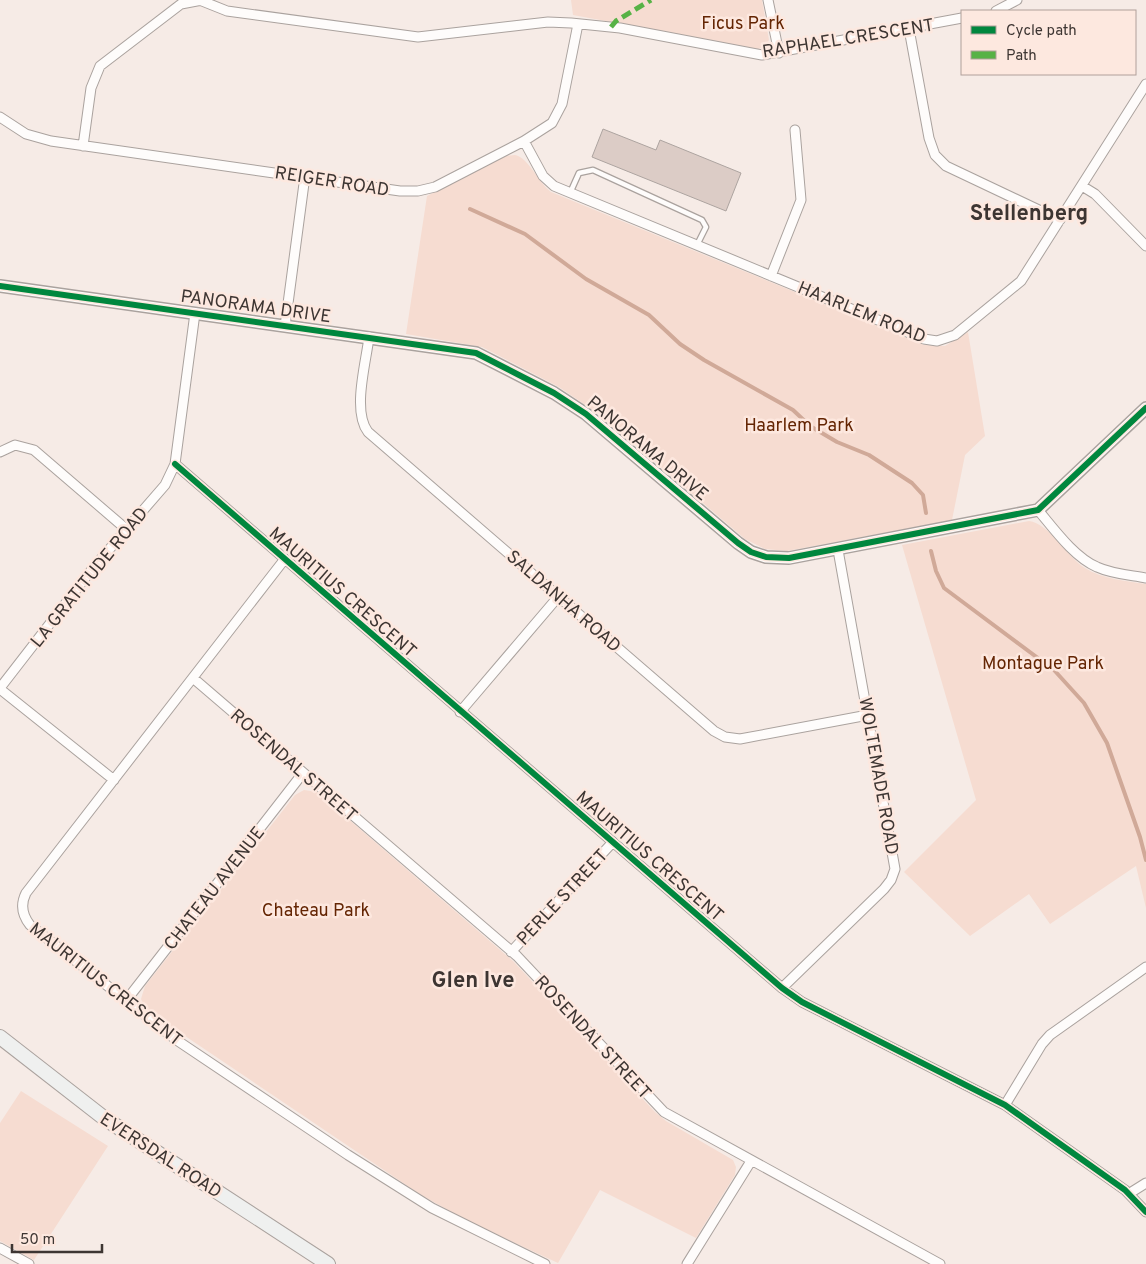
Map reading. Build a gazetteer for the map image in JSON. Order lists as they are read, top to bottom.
{
  "streets": {
    "main road": ["EVERSDAL ROAD"],
    "street": [
      "RAPHAEL CRESCENT",
      "REIGER ROAD",
      "PANORAMA DRIVE",
      "HAARLEM ROAD",
      "LA GRATITUDE ROAD",
      "MAURITIUS CRESCENT",
      "SALDANHA ROAD",
      "ROSENDAL STREET",
      "WOLTEMADE ROAD",
      "CHATEAU AVENUE",
      "PERLE STREET"
    ]
  },
  "crossings": [
    ["RAPHAEL CRESCENT", "REIGER ROAD"],
    ["REIGER ROAD", "HAARLEM ROAD"],
    ["PANORAMA DRIVE", "SALDANHA ROAD"],
    ["PANORAMA DRIVE", "WOLTEMADE ROAD"],
    ["LA GRATITUDE ROAD", "MAURITIUS CRESCENT"],
    ["MAURITIUS CRESCENT", "ROSENDAL STREET"],
    ["MAURITIUS CRESCENT", "WOLTEMADE ROAD"],
    ["MAURITIUS CRESCENT", "CHATEAU AVENUE"],
    ["MAURITIUS CRESCENT", "PERLE STREET"],
    ["SALDANHA ROAD", "WOLTEMADE ROAD"],
    ["ROSENDAL STREET", "CHATEAU AVENUE"],
    ["ROSENDAL STREET", "PERLE STREET"]
  ],
  "districts": ["Stellenberg", "Glen Ive"],
  "parks": [
    "Ficus Park",
    "Haarlem Park",
    "Montague Park",
    "Chateau Park"
  ],
  "legend": ["Cycle path", "Path"],
  "scale_bar": "50 m"
}
